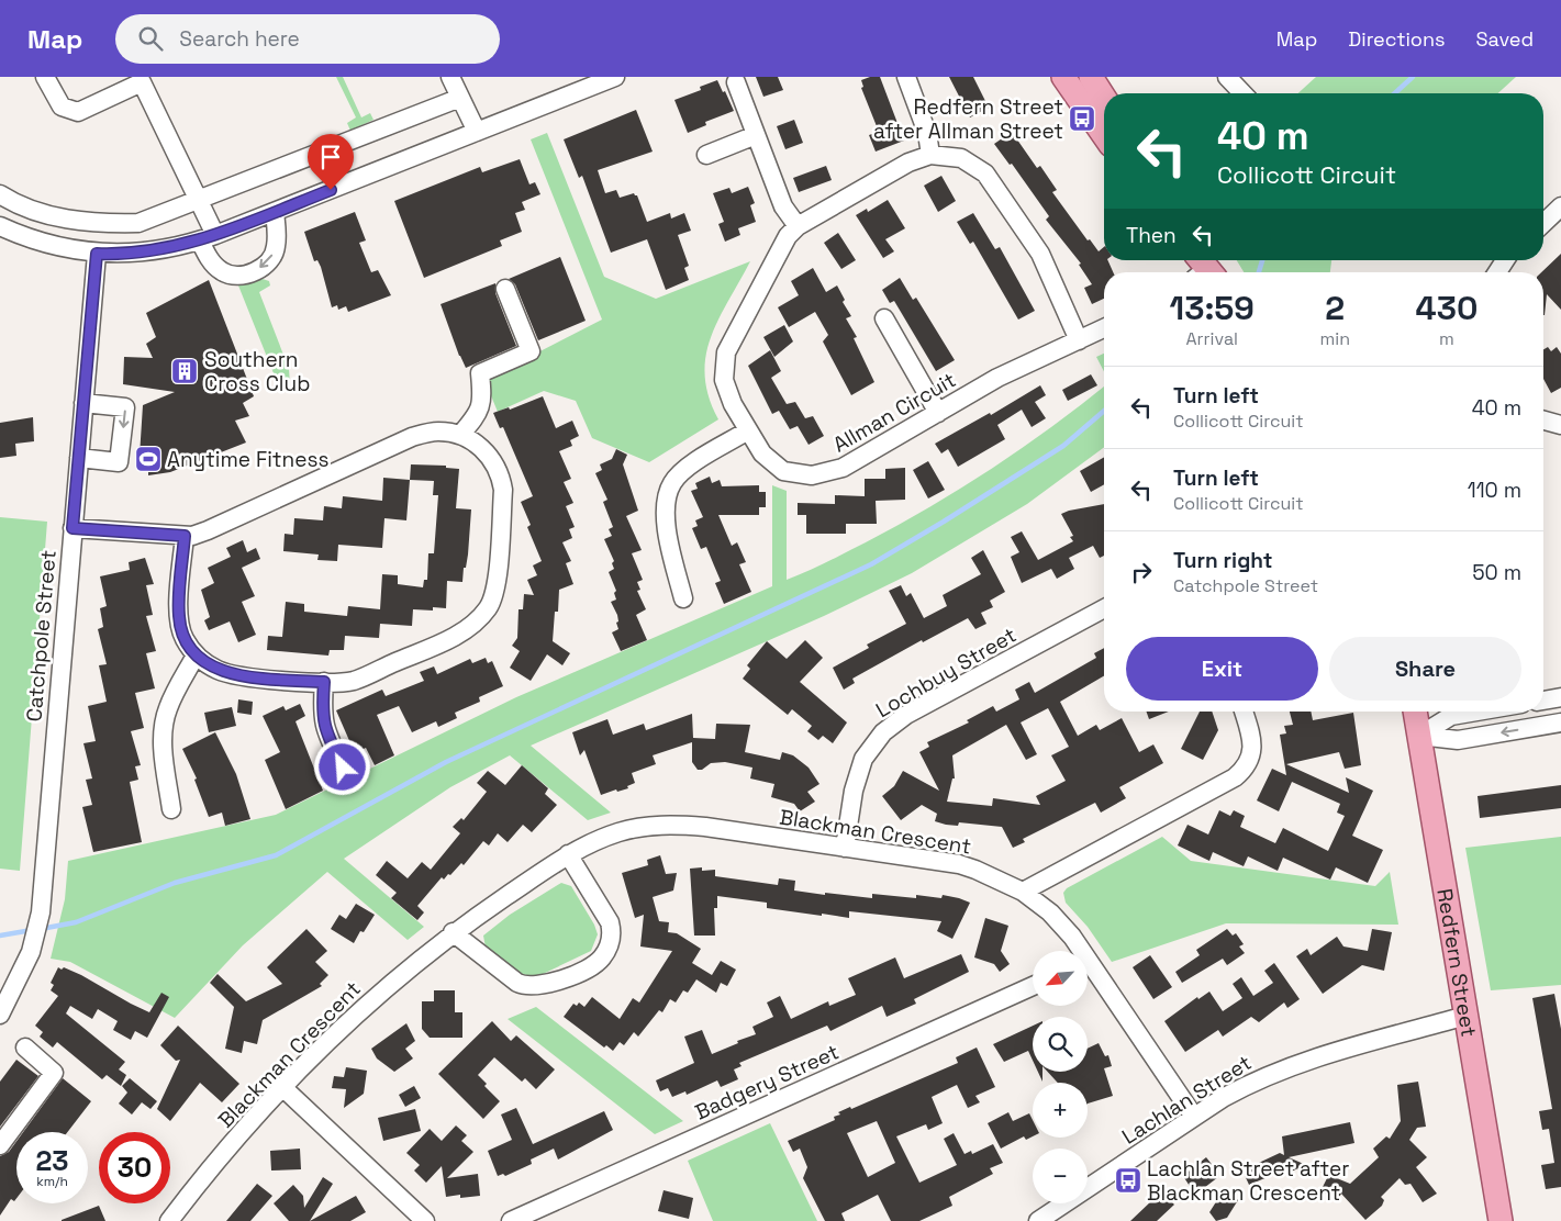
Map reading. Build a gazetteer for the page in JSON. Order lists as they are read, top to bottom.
{
  "streets": {
    "main road": ["Redfern Street"],
    "street": [
      "Allman Circuit",
      "Catchpole Street",
      "Lochbuy Street",
      "Blackman Crescent",
      "Badgery Street",
      "Lachlan Street"
    ]
  },
  "crossings": [
    ["Lochbuy Street", "Blackman Crescent"],
    ["Blackman Crescent", "Lachlan Street"],
    ["Redfern Street", "Lachlan Street"]
  ],
  "places": {
    "bus stop": ["Redfern Street after Allman Street", "Lachlan Street after Blackman Crescent"],
    "building": ["Southern Cross Club"],
    "sports": ["Anytime Fitness"]
  },
  "north": "bottom left",
  "page": {
    "header": "Map",
    "search": "Search here",
    "nav": ["Map", "Directions", "Saved"],
    "turn": ["40 m", "Collicott Circuit"],
    "then": "Then",
    "eta": [
      "13:59",
      "Arrival",
      "2",
      "min",
      "430",
      "m"
    ],
    "list": [
      {
        "name": "Turn left",
        "note": "Collicott Circuit",
        "value": "40 m"
      },
      {
        "name": "Turn left",
        "note": "Collicott Circuit",
        "value": "110 m"
      },
      {
        "name": "Turn right",
        "note": "Catchpole Street",
        "value": "50 m"
      }
    ],
    "buttons": ["Exit", "Share"],
    "map_buttons": ["+", "−"],
    "speed": "23 km/h",
    "limit": "30"
  }
}
